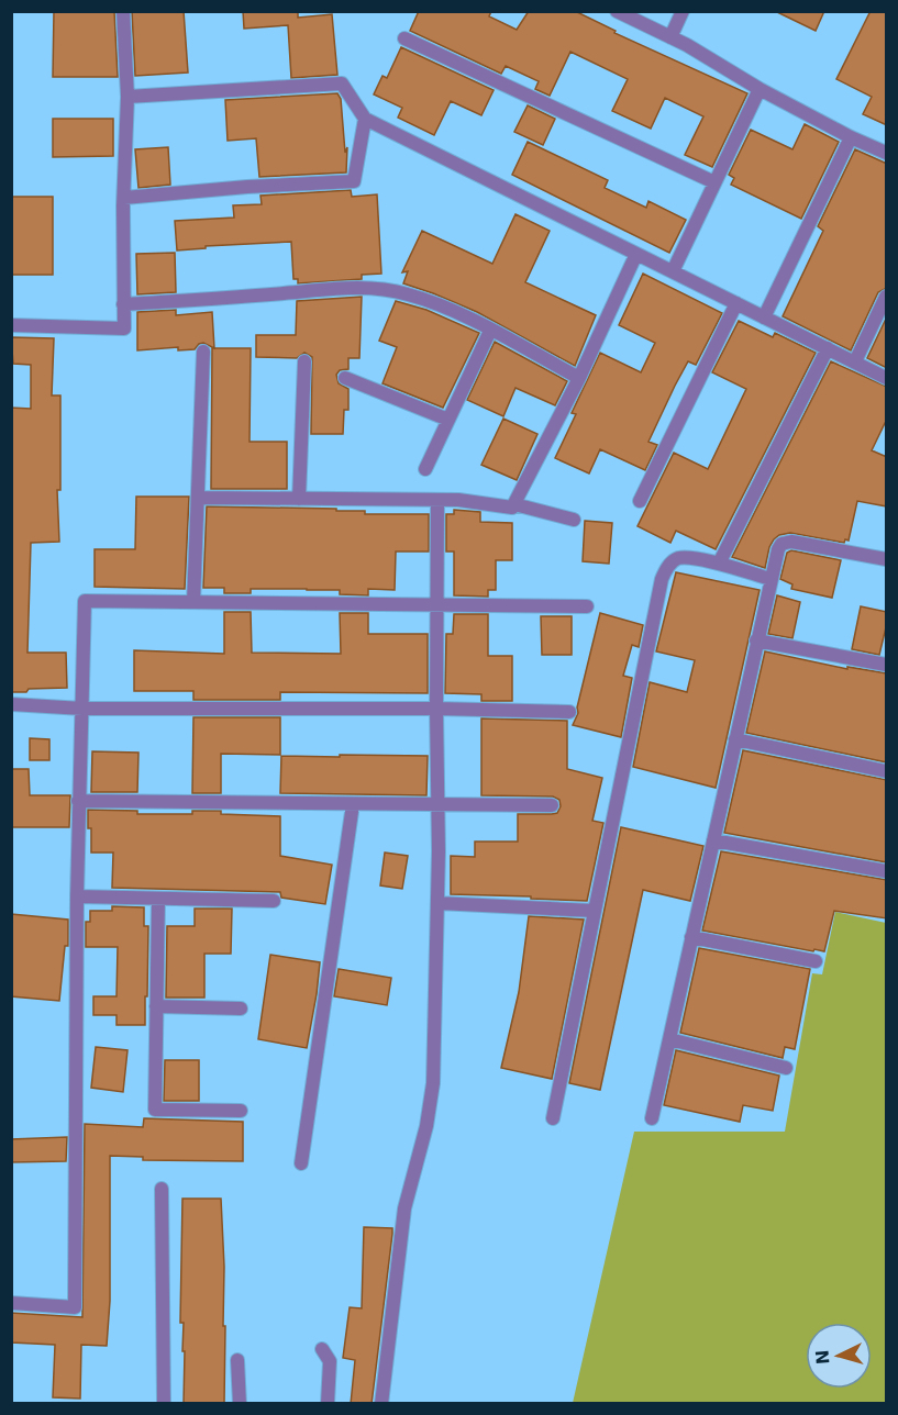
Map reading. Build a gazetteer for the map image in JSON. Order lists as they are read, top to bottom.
{
  "north": "left"
}
